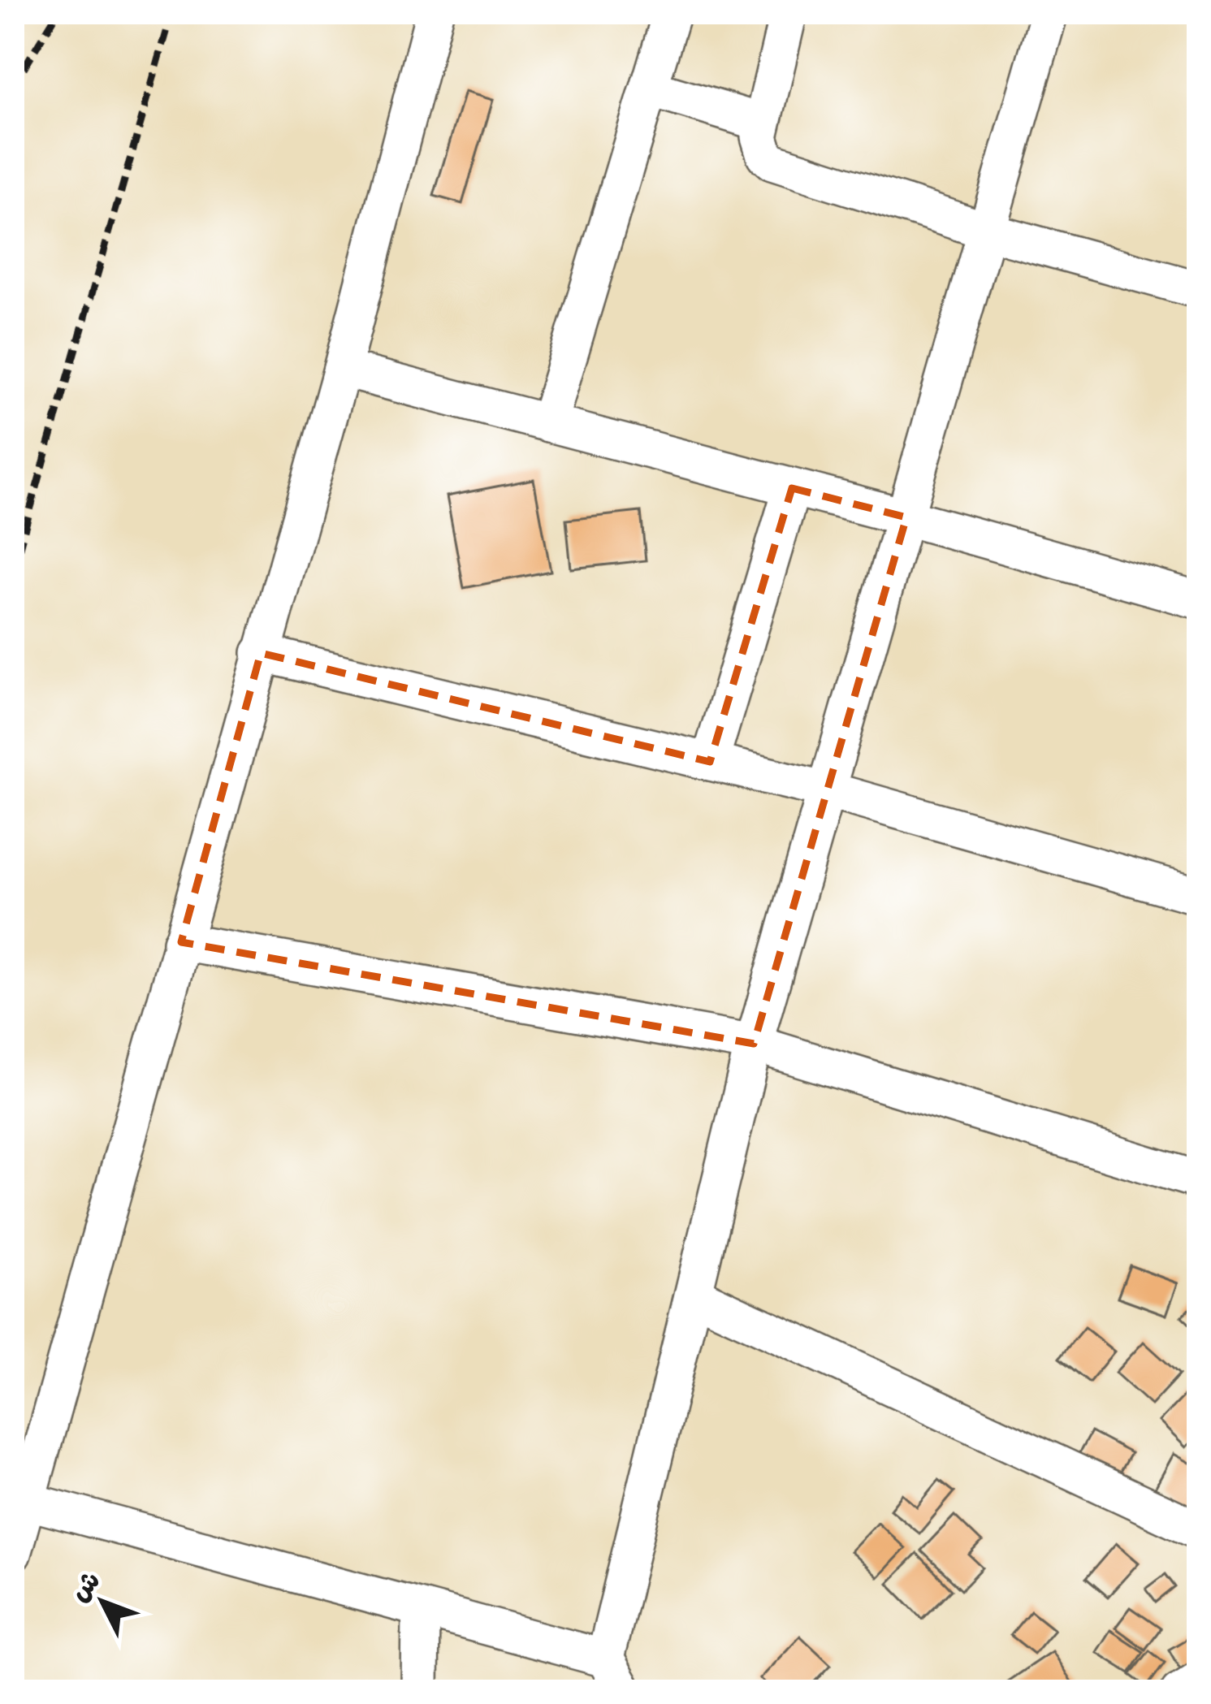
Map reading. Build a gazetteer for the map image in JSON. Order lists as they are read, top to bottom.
{
  "north": "top left"
}
